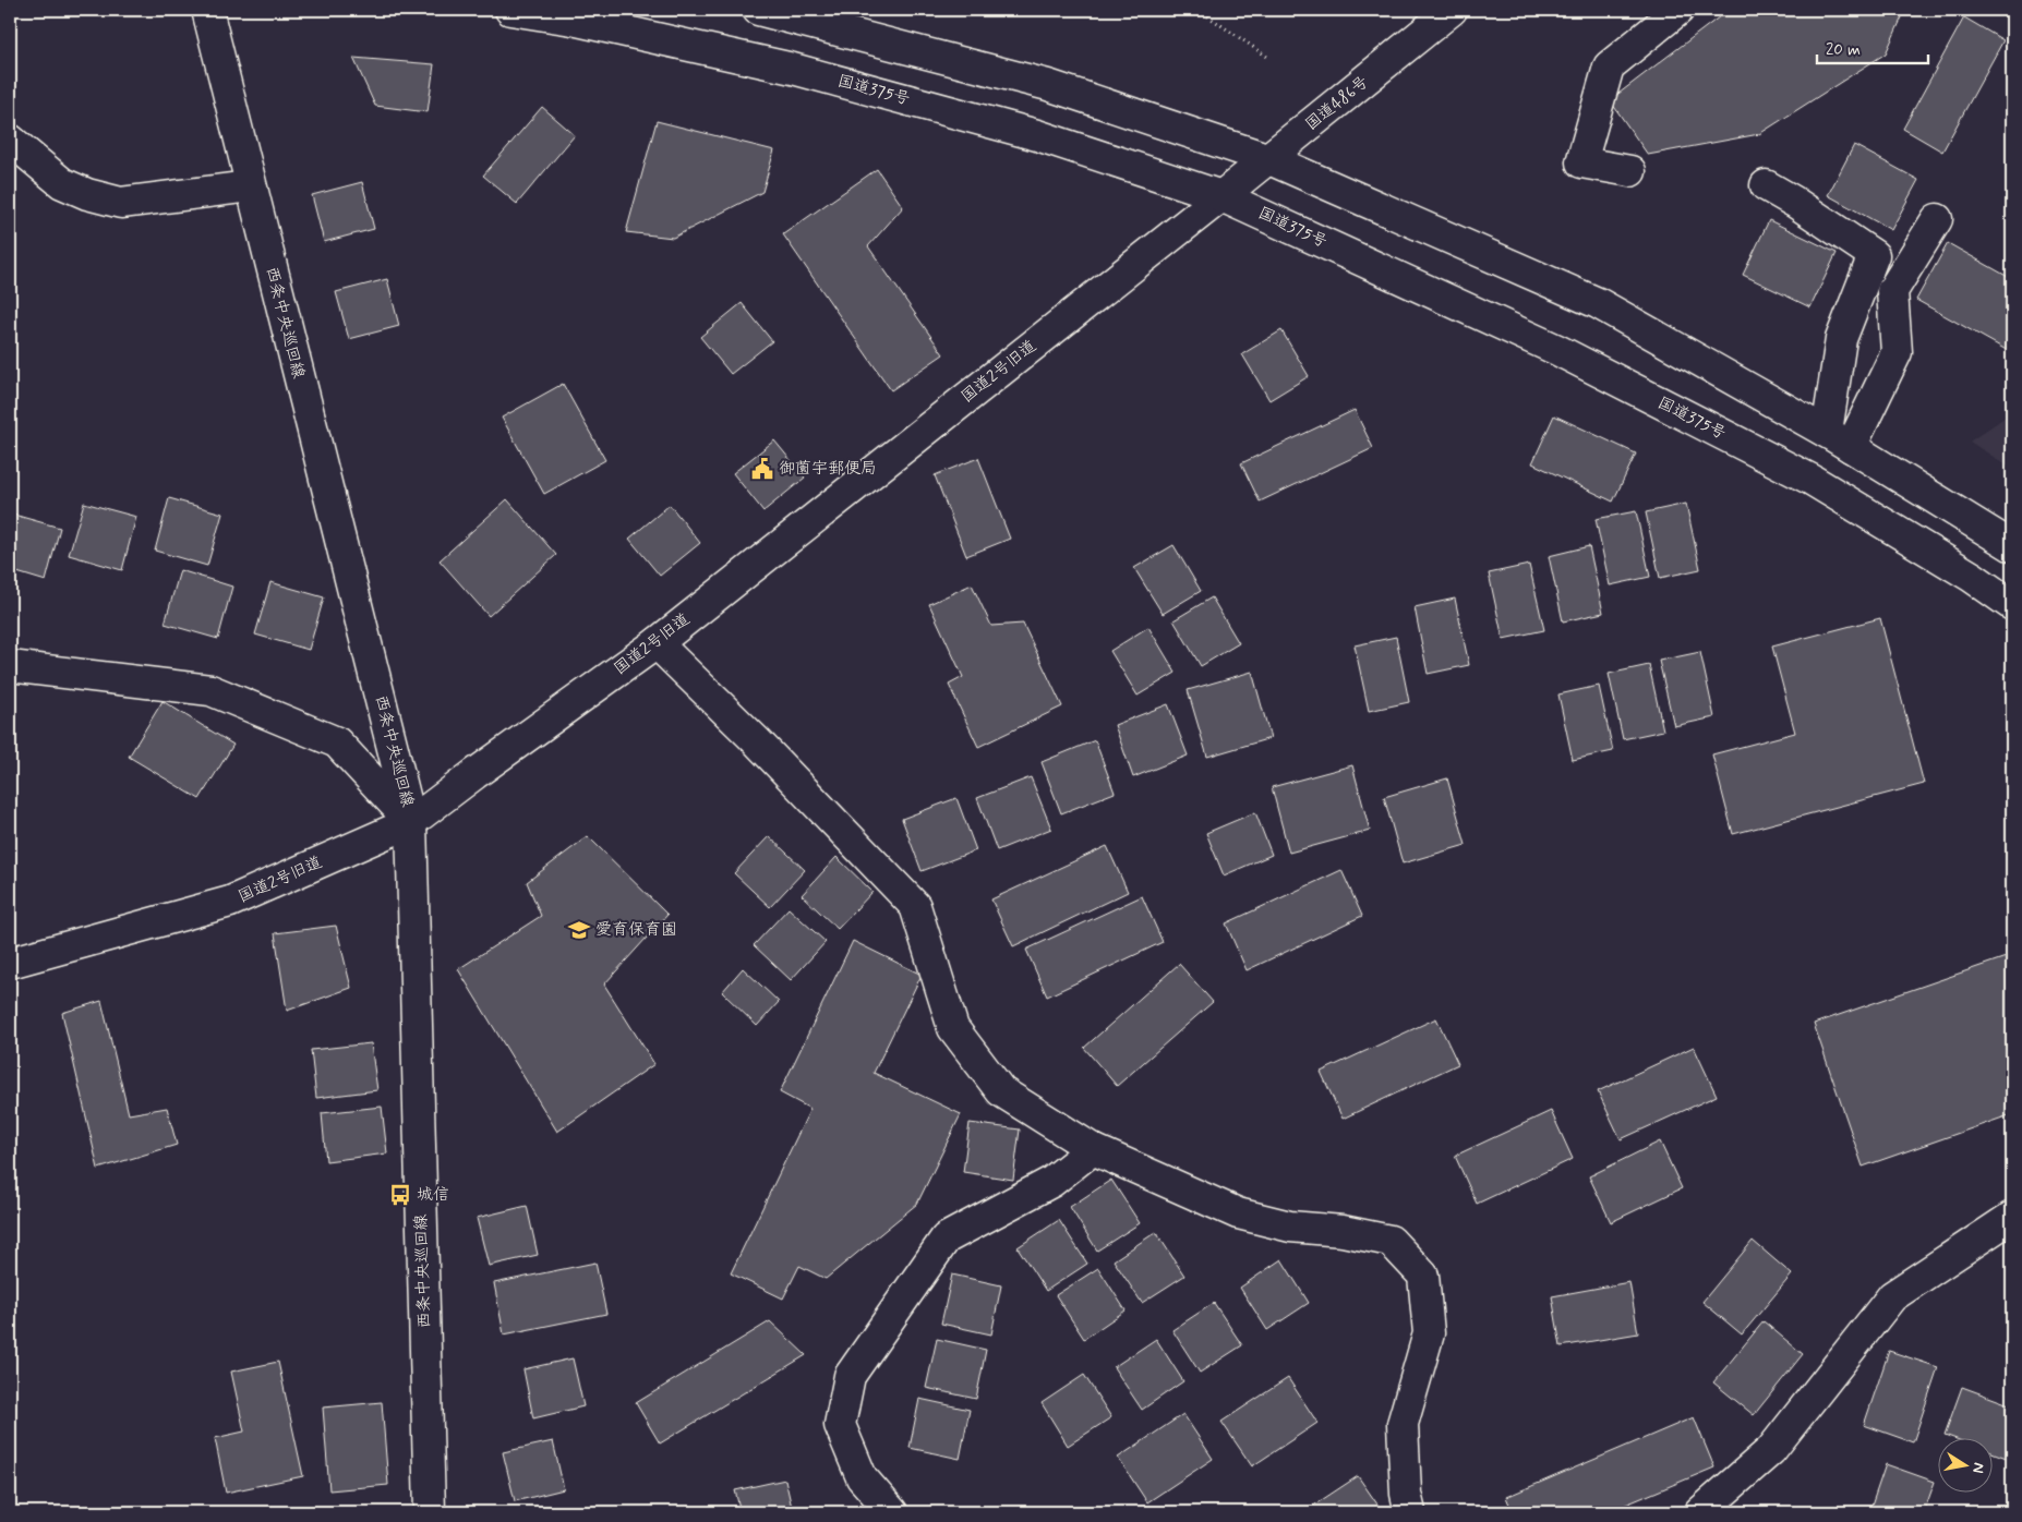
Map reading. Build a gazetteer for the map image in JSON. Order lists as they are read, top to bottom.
{
  "streets": {
    "main road": [
      "国道375号",
      "国道486号",
      "西条中央巡回線",
      "国道2号旧道"
    ]
  },
  "crossings": [
    ["国道375号", "国道486号"],
    ["国道375号", "国道2号旧道"],
    ["国道486号", "国道2号旧道"],
    ["西条中央巡回線", "国道2号旧道"]
  ],
  "places": {
    "public building": ["御薗宇郵便局"],
    "school or university": ["愛育保育園"],
    "bus stop": ["城信"]
  },
  "scale_bar": "20 m",
  "north": "right"
}
